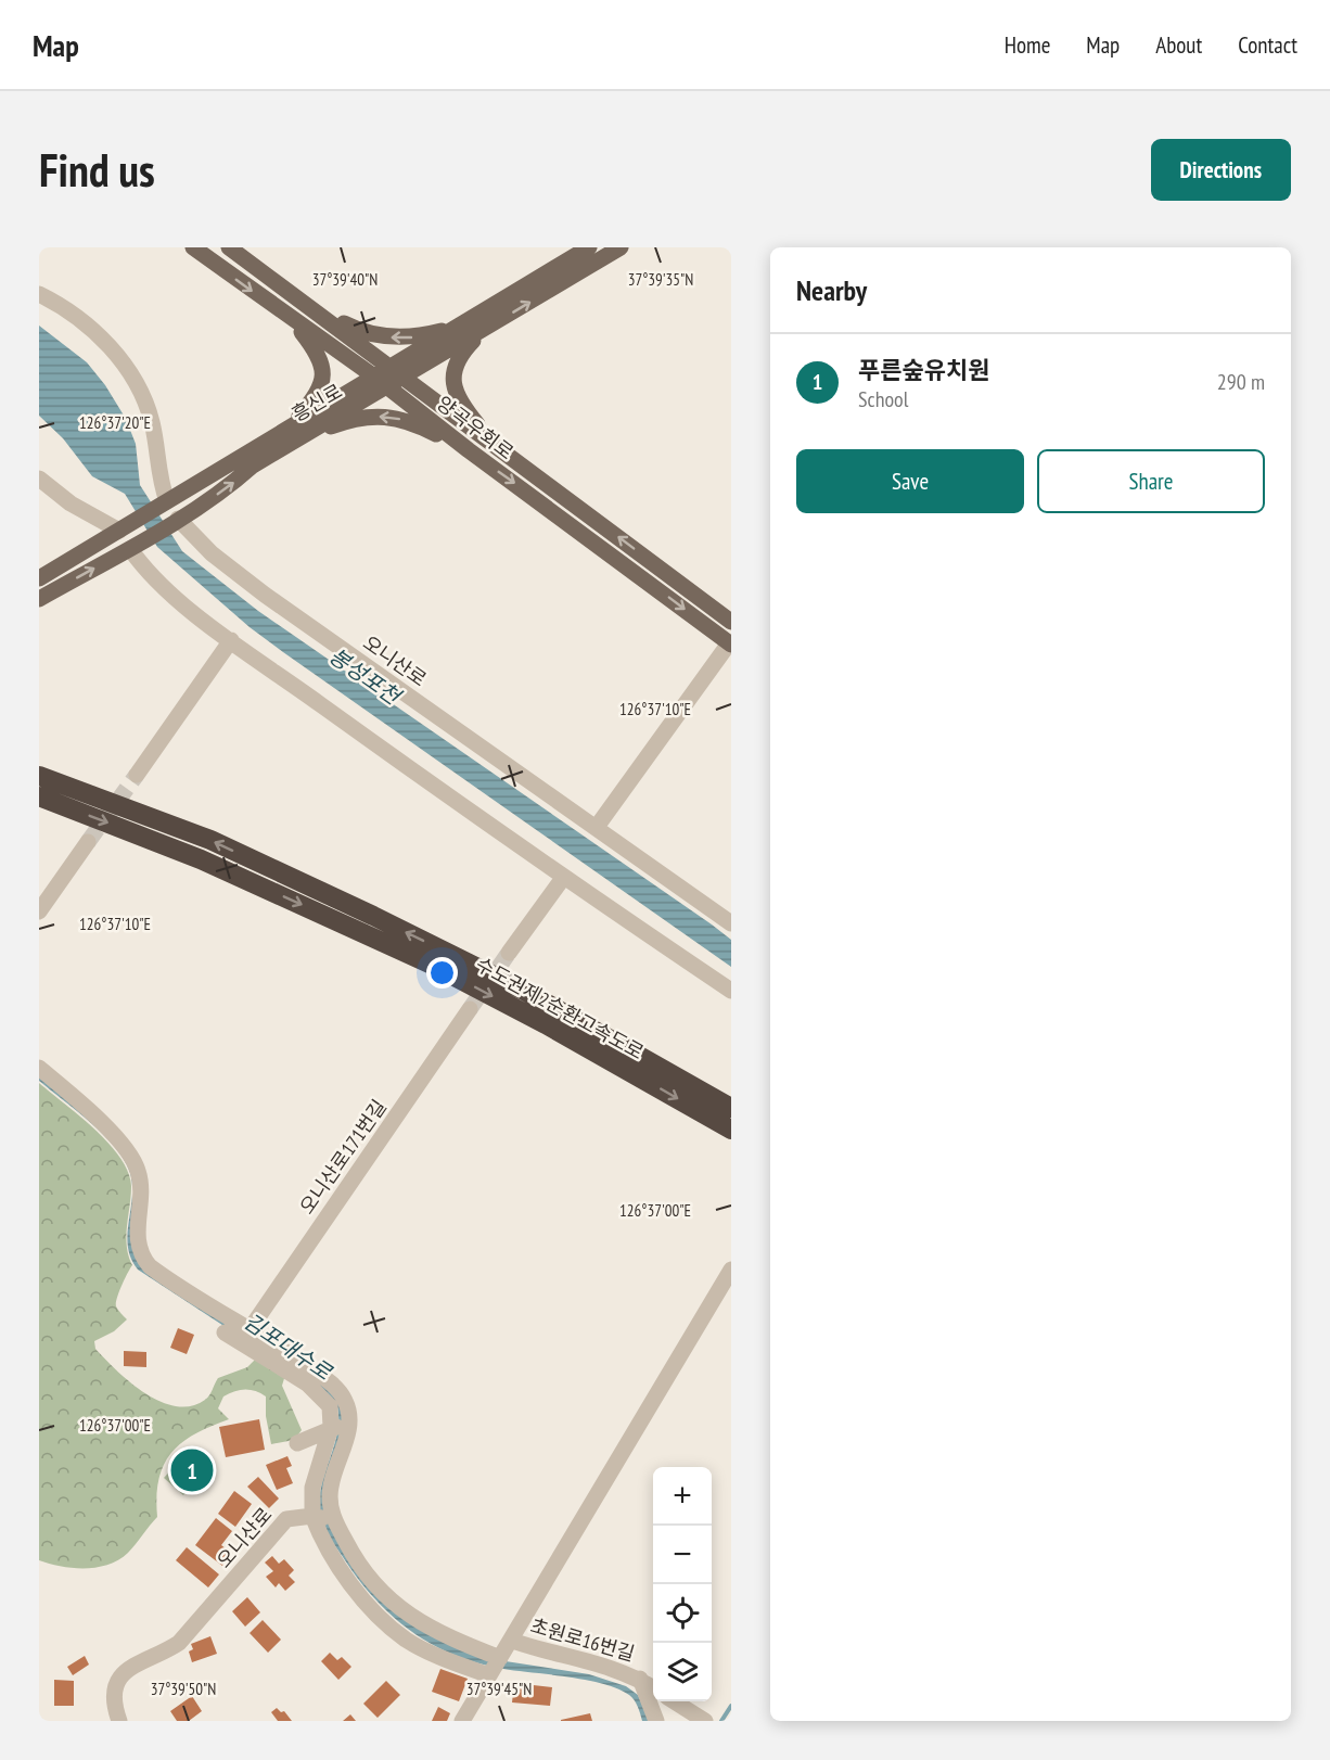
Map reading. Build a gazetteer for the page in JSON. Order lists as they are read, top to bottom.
{
  "streets": {
    "highway": ["수도권제2순환고속도로"],
    "main road": ["흥신로", "양곡우회로"],
    "street": ["오니산로", "오니산로171번길", "초원로16번길"]
  },
  "crossings": [
    ["흥신로", "양곡우회로"],
    ["흥신로", "오니산로"]
  ],
  "water": ["봉성포천", "김포대수로"],
  "page": {
    "header": "Map",
    "nav": [
      "Home",
      "Map",
      "About",
      "Contact"
    ],
    "buttons": [
      "Directions",
      ["Save", "Share"]
    ],
    "title": "Find us",
    "heading": "Nearby",
    "list": [
      {
        "mark": "1",
        "name": "푸른숲유치원",
        "note": "School",
        "value": "290 m"
      }
    ],
    "pins": "1",
    "map_buttons": ["+", "−"]
  },
  "coordinates": [
    "37°39'40\"N",
    "37°39'35\"N",
    "126°37'20\"E",
    "126°37'10\"E",
    "126°37'00\"E",
    "37°39'50\"N",
    "37°39'45\"N"
  ]
}
